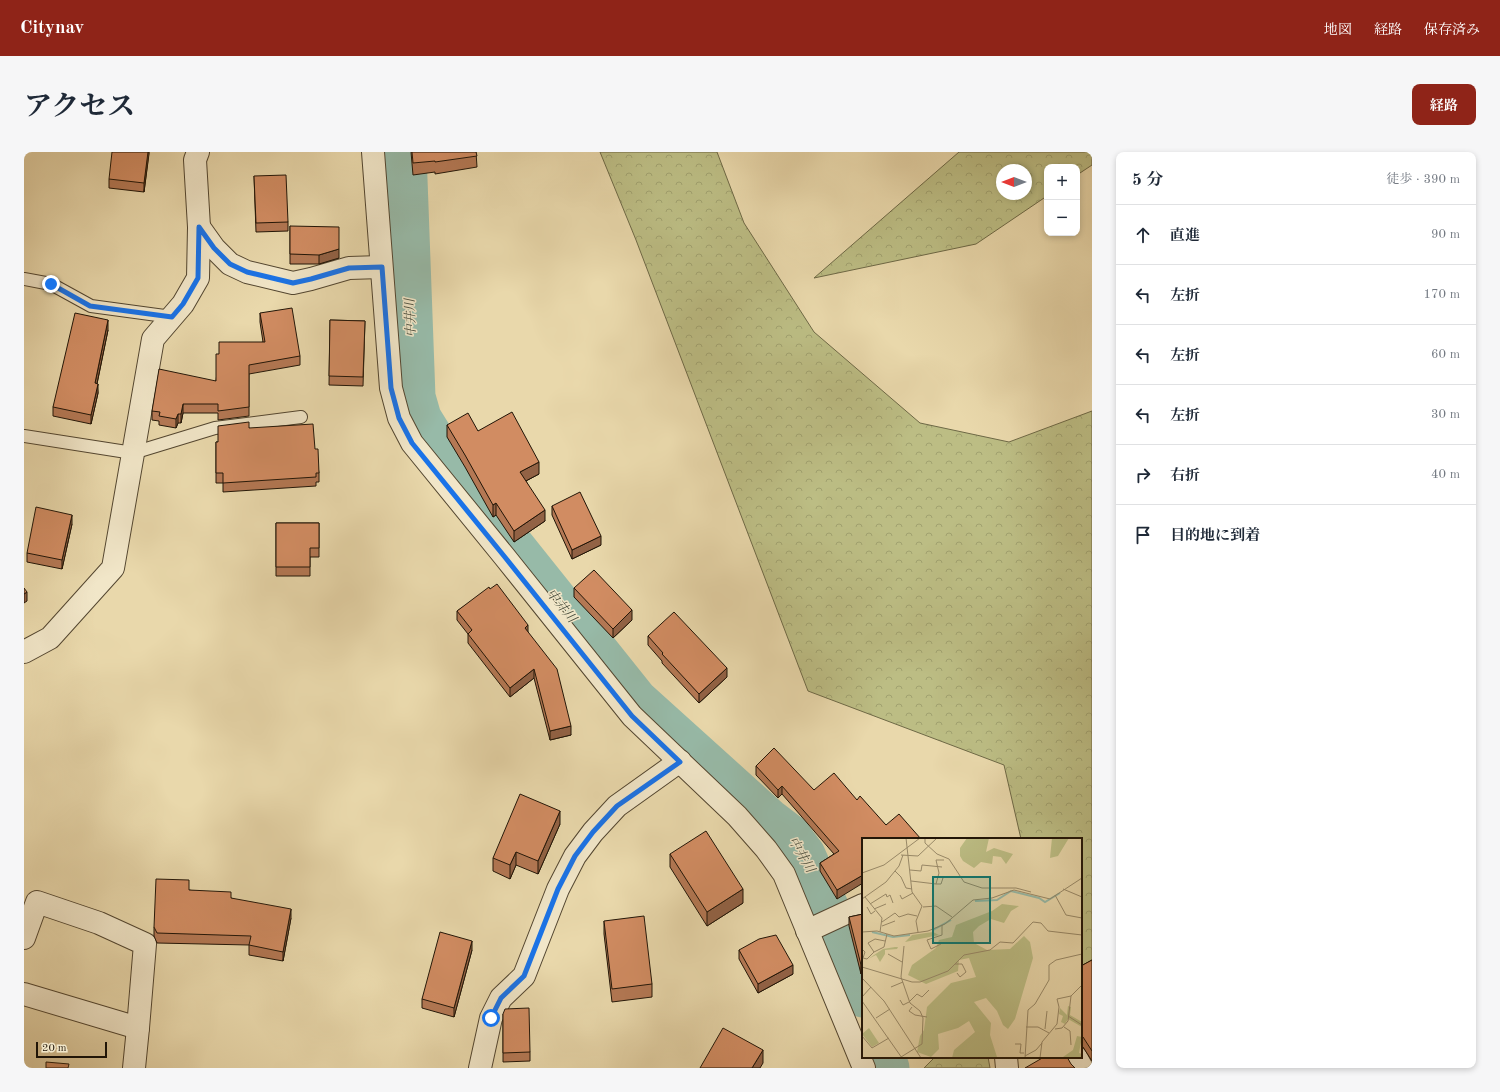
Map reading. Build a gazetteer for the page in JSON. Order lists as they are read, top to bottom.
{
  "water": ["中井川"],
  "scale_bar": "20 m",
  "north": "left",
  "page": {
    "header": "Citynav",
    "nav": ["地図", "経路", "保存済み"],
    "title": "アクセス",
    "buttons": "経路",
    "heading": ["5 分", "徒歩 · 390 m"],
    "map_buttons": ["+", "−"],
    "list": [
      ["直進", "90 m"],
      ["左折", "170 m"],
      ["左折", "60 m"],
      ["左折", "30 m"],
      ["右折", "40 m"],
      "目的地に到着"
    ],
    "scale": "20 m"
  }
}
